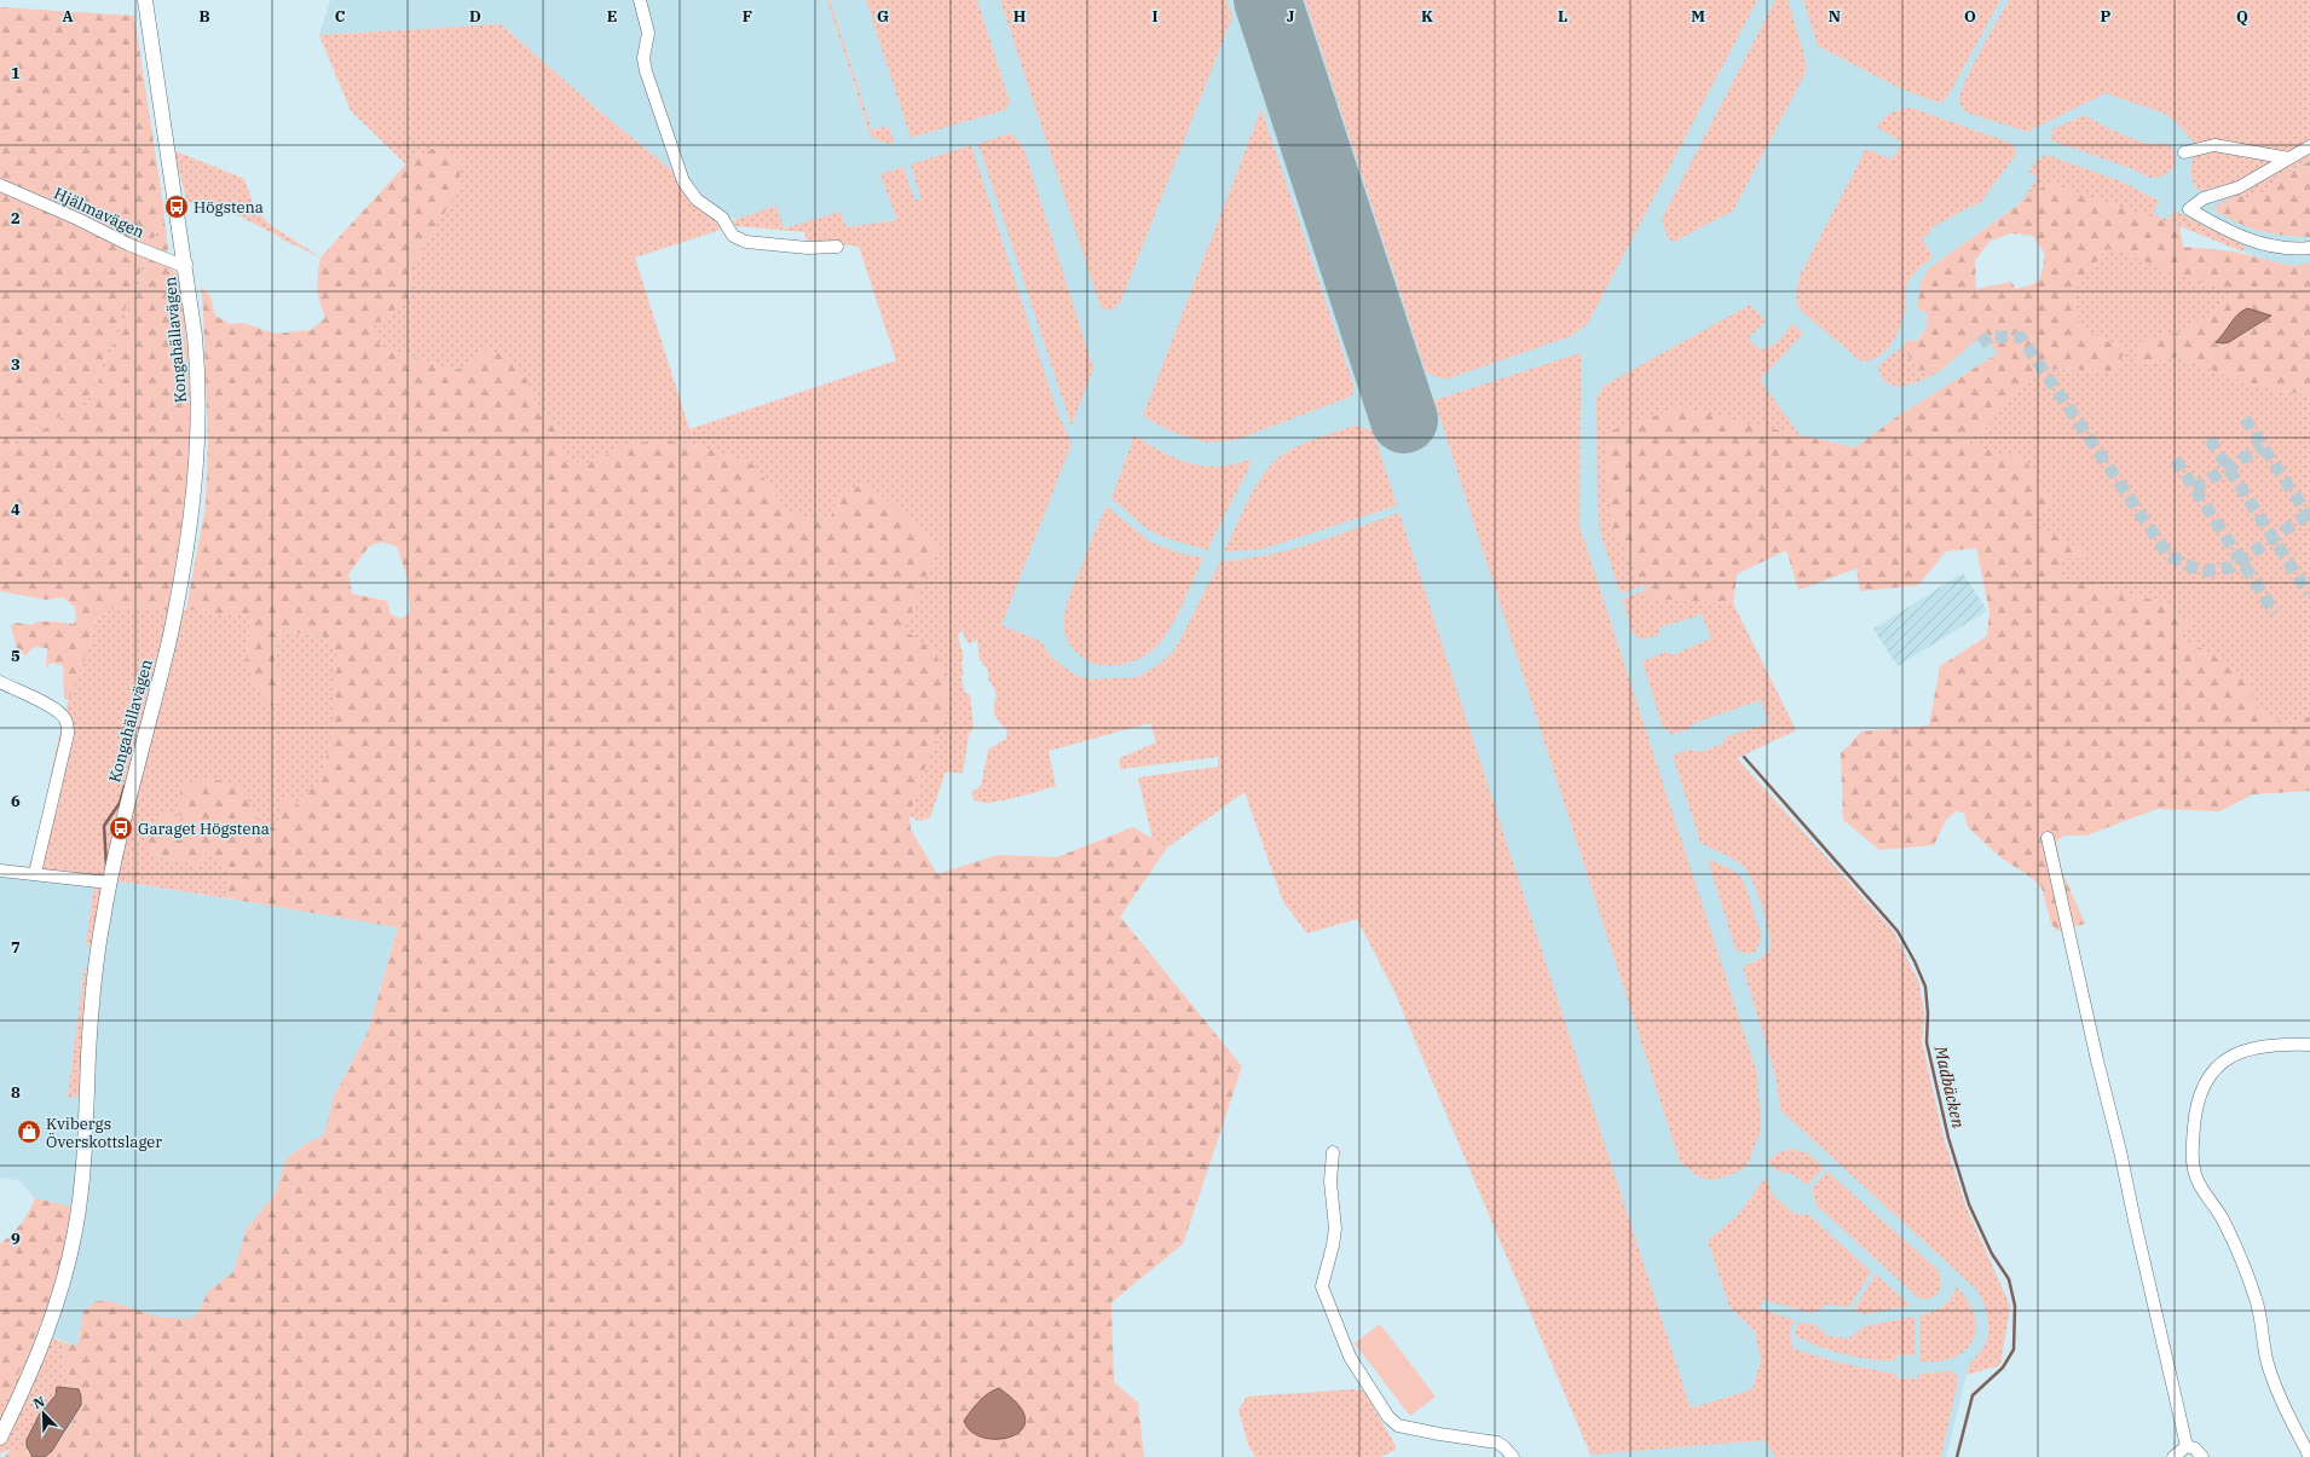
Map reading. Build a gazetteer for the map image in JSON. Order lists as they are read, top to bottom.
{
  "streets": {
    "street": ["Hjälmavägen", "Kongahällavägen"]
  },
  "crossings": [
    ["Hjälmavägen", "Kongahällavägen"]
  ],
  "water": ["Madbäcken"],
  "places": {
    "bus stop": ["Högstena", "Garaget Högstena"],
    "shop": ["Kvibergs Överskottslager"]
  },
  "north": "top left",
  "grid": {
    "columns": [
      "A",
      "B",
      "C",
      "D",
      "E",
      "F",
      "G",
      "H",
      "I",
      "J",
      "K",
      "L",
      "M",
      "N",
      "O",
      "P",
      "Q"
    ],
    "rows": [
      "1",
      "2",
      "3",
      "4",
      "5",
      "6",
      "7",
      "8",
      "9"
    ]
  }
}
